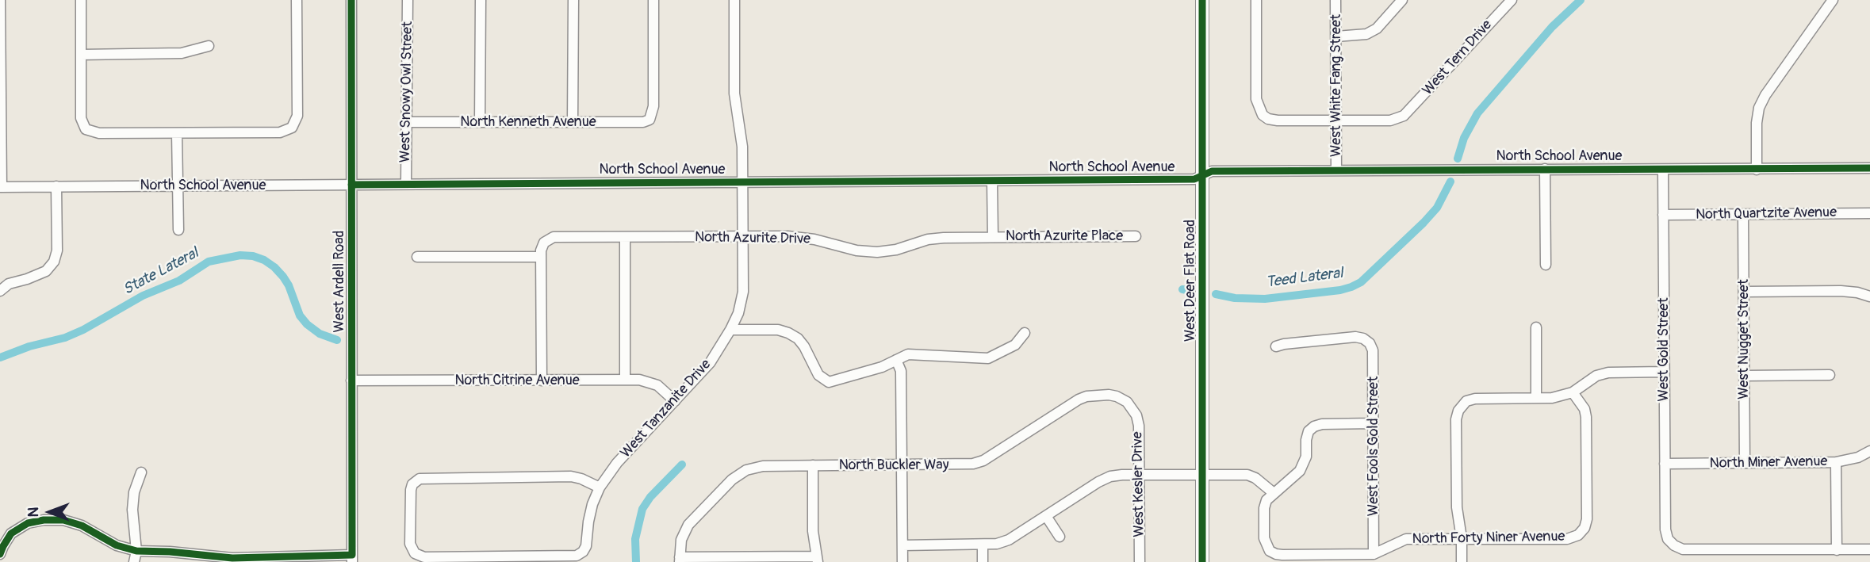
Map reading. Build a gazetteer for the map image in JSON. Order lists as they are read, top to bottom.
{
  "streets": {
    "main road": ["West Deer Flat Road"],
    "street": [
      "West Tern Drive",
      "West White Fang Street",
      "West Snowy Owl Street",
      "North Kenneth Avenue",
      "North School Avenue",
      "North Quartzite Avenue",
      "North Azurite Place",
      "North Azurite Drive",
      "West Ardell Road",
      "West Nugget Street",
      "West Gold Street",
      "North Citrine Avenue",
      "West Tanzanite Drive",
      "West Fools Gold Street",
      "North Miner Avenue",
      "North Buckler Way",
      "West Kesler Drive",
      "North Forty Niner Avenue"
    ]
  },
  "crossings": [
    ["West Tern Drive", "West White Fang Street"],
    ["West White Fang Street", "North School Avenue"],
    ["West Snowy Owl Street", "North Kenneth Avenue"],
    ["West Snowy Owl Street", "North School Avenue"],
    ["North School Avenue", "West Deer Flat Road"],
    ["North School Avenue", "West Ardell Road"],
    ["North School Avenue", "West Gold Street"],
    ["North School Avenue", "West Tanzanite Drive"],
    ["North Quartzite Avenue", "West Nugget Street"],
    ["North Quartzite Avenue", "West Gold Street"],
    ["North Azurite Place", "North Azurite Drive"],
    ["North Azurite Drive", "West Tanzanite Drive"],
    ["West Ardell Road", "North Citrine Avenue"],
    ["West Nugget Street", "North Miner Avenue"],
    ["West Gold Street", "North Miner Avenue"],
    ["North Citrine Avenue", "West Tanzanite Drive"],
    ["West Fools Gold Street", "North Forty Niner Avenue"],
    ["North Buckler Way", "West Kesler Drive"]
  ],
  "water": ["State Lateral", "Teed Lateral"],
  "north": "left"
}
